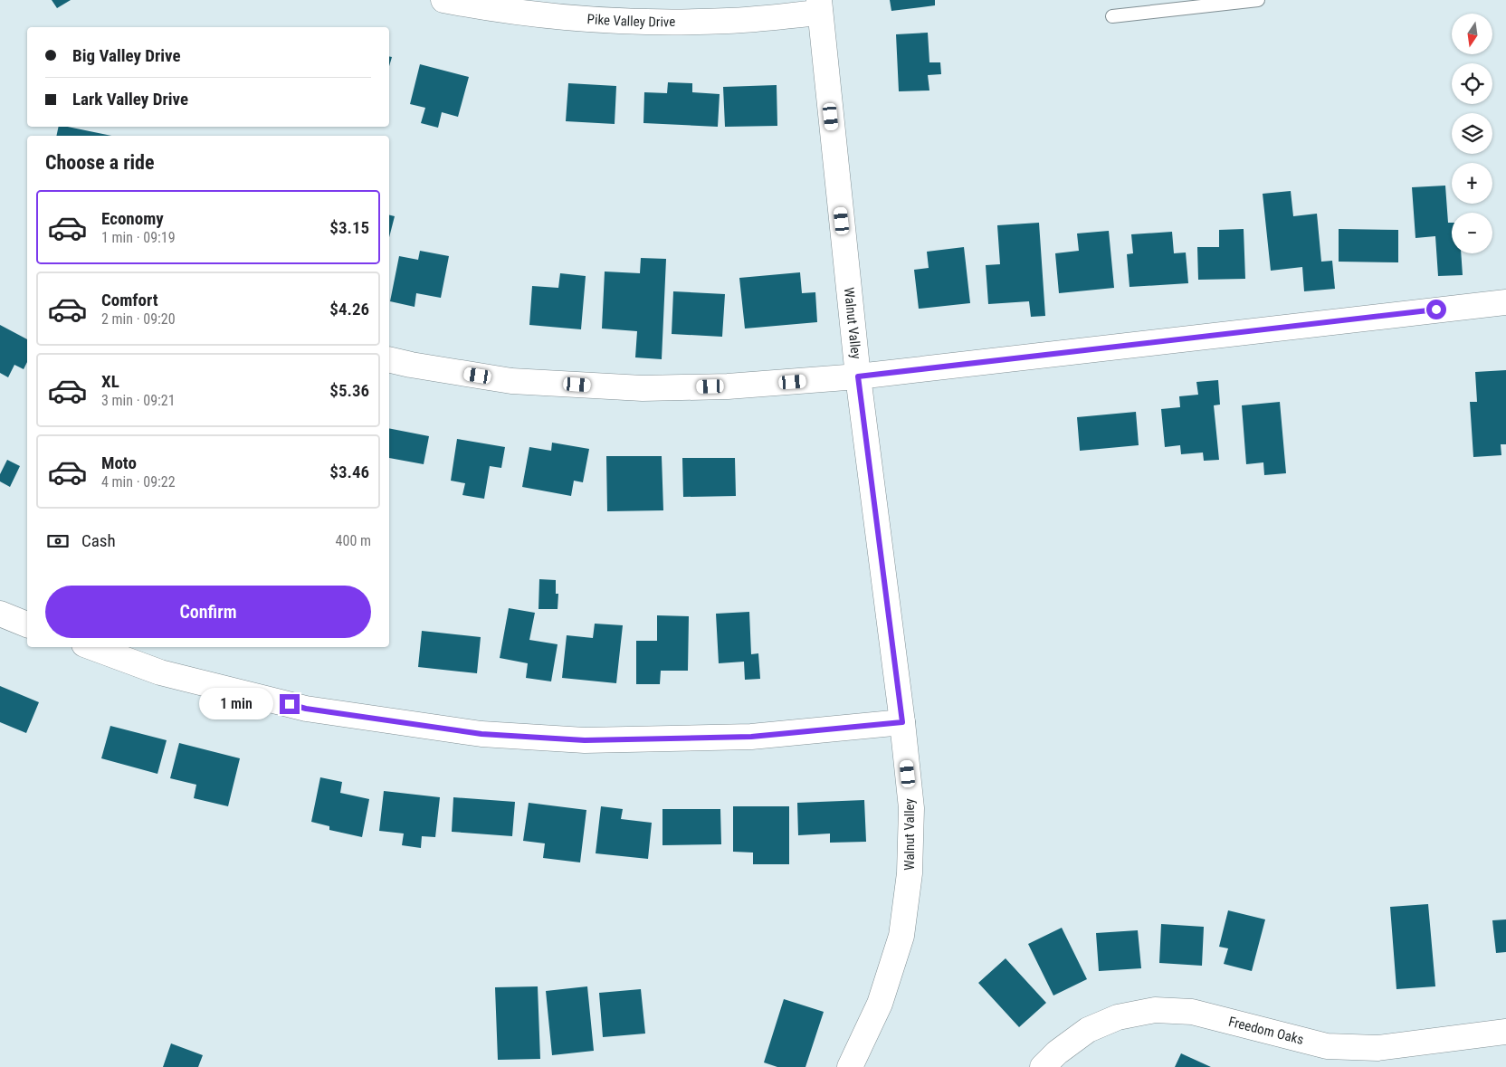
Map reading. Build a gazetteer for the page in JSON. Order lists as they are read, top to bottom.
{
  "streets": {
    "street": ["Pike Valley Drive", "Walnut Valley", "Freedom Oaks"]
  },
  "crossings": [
    ["Pike Valley Drive", "Walnut Valley"]
  ],
  "north": "bottom",
  "page": {
    "map_buttons": ["+", "−"],
    "banner": ["Big Valley Drive", "Lark Valley Drive"],
    "heading": "Choose a ride",
    "list": [
      {
        "name": "Economy",
        "note": "1 min · 09:19",
        "value": "$3.15"
      },
      {
        "name": "Comfort",
        "note": "2 min · 09:20",
        "value": "$4.26"
      },
      {
        "name": "XL",
        "note": "3 min · 09:21",
        "value": "$5.36"
      },
      {
        "name": "Moto",
        "note": "4 min · 09:22",
        "value": "$3.46"
      }
    ],
    "pay": ["Cash", "400 m"],
    "buttons": "Confirm",
    "bubble": "1 min"
  }
}
